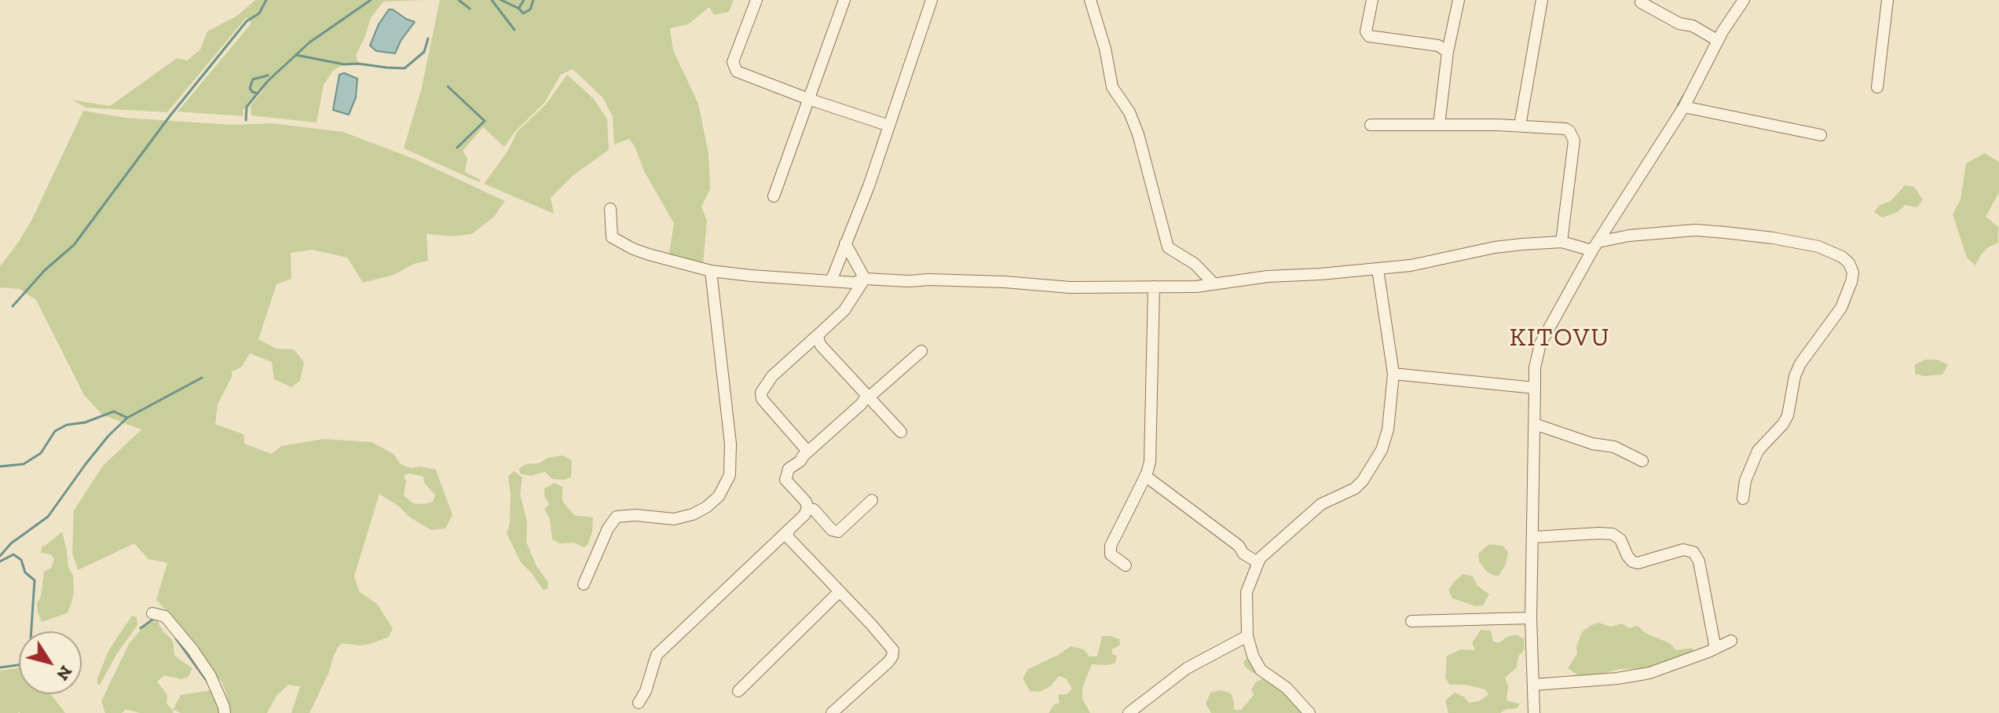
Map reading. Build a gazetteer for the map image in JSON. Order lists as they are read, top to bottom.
{
  "districts": ["KITOVU"],
  "north": "bottom right"
}
